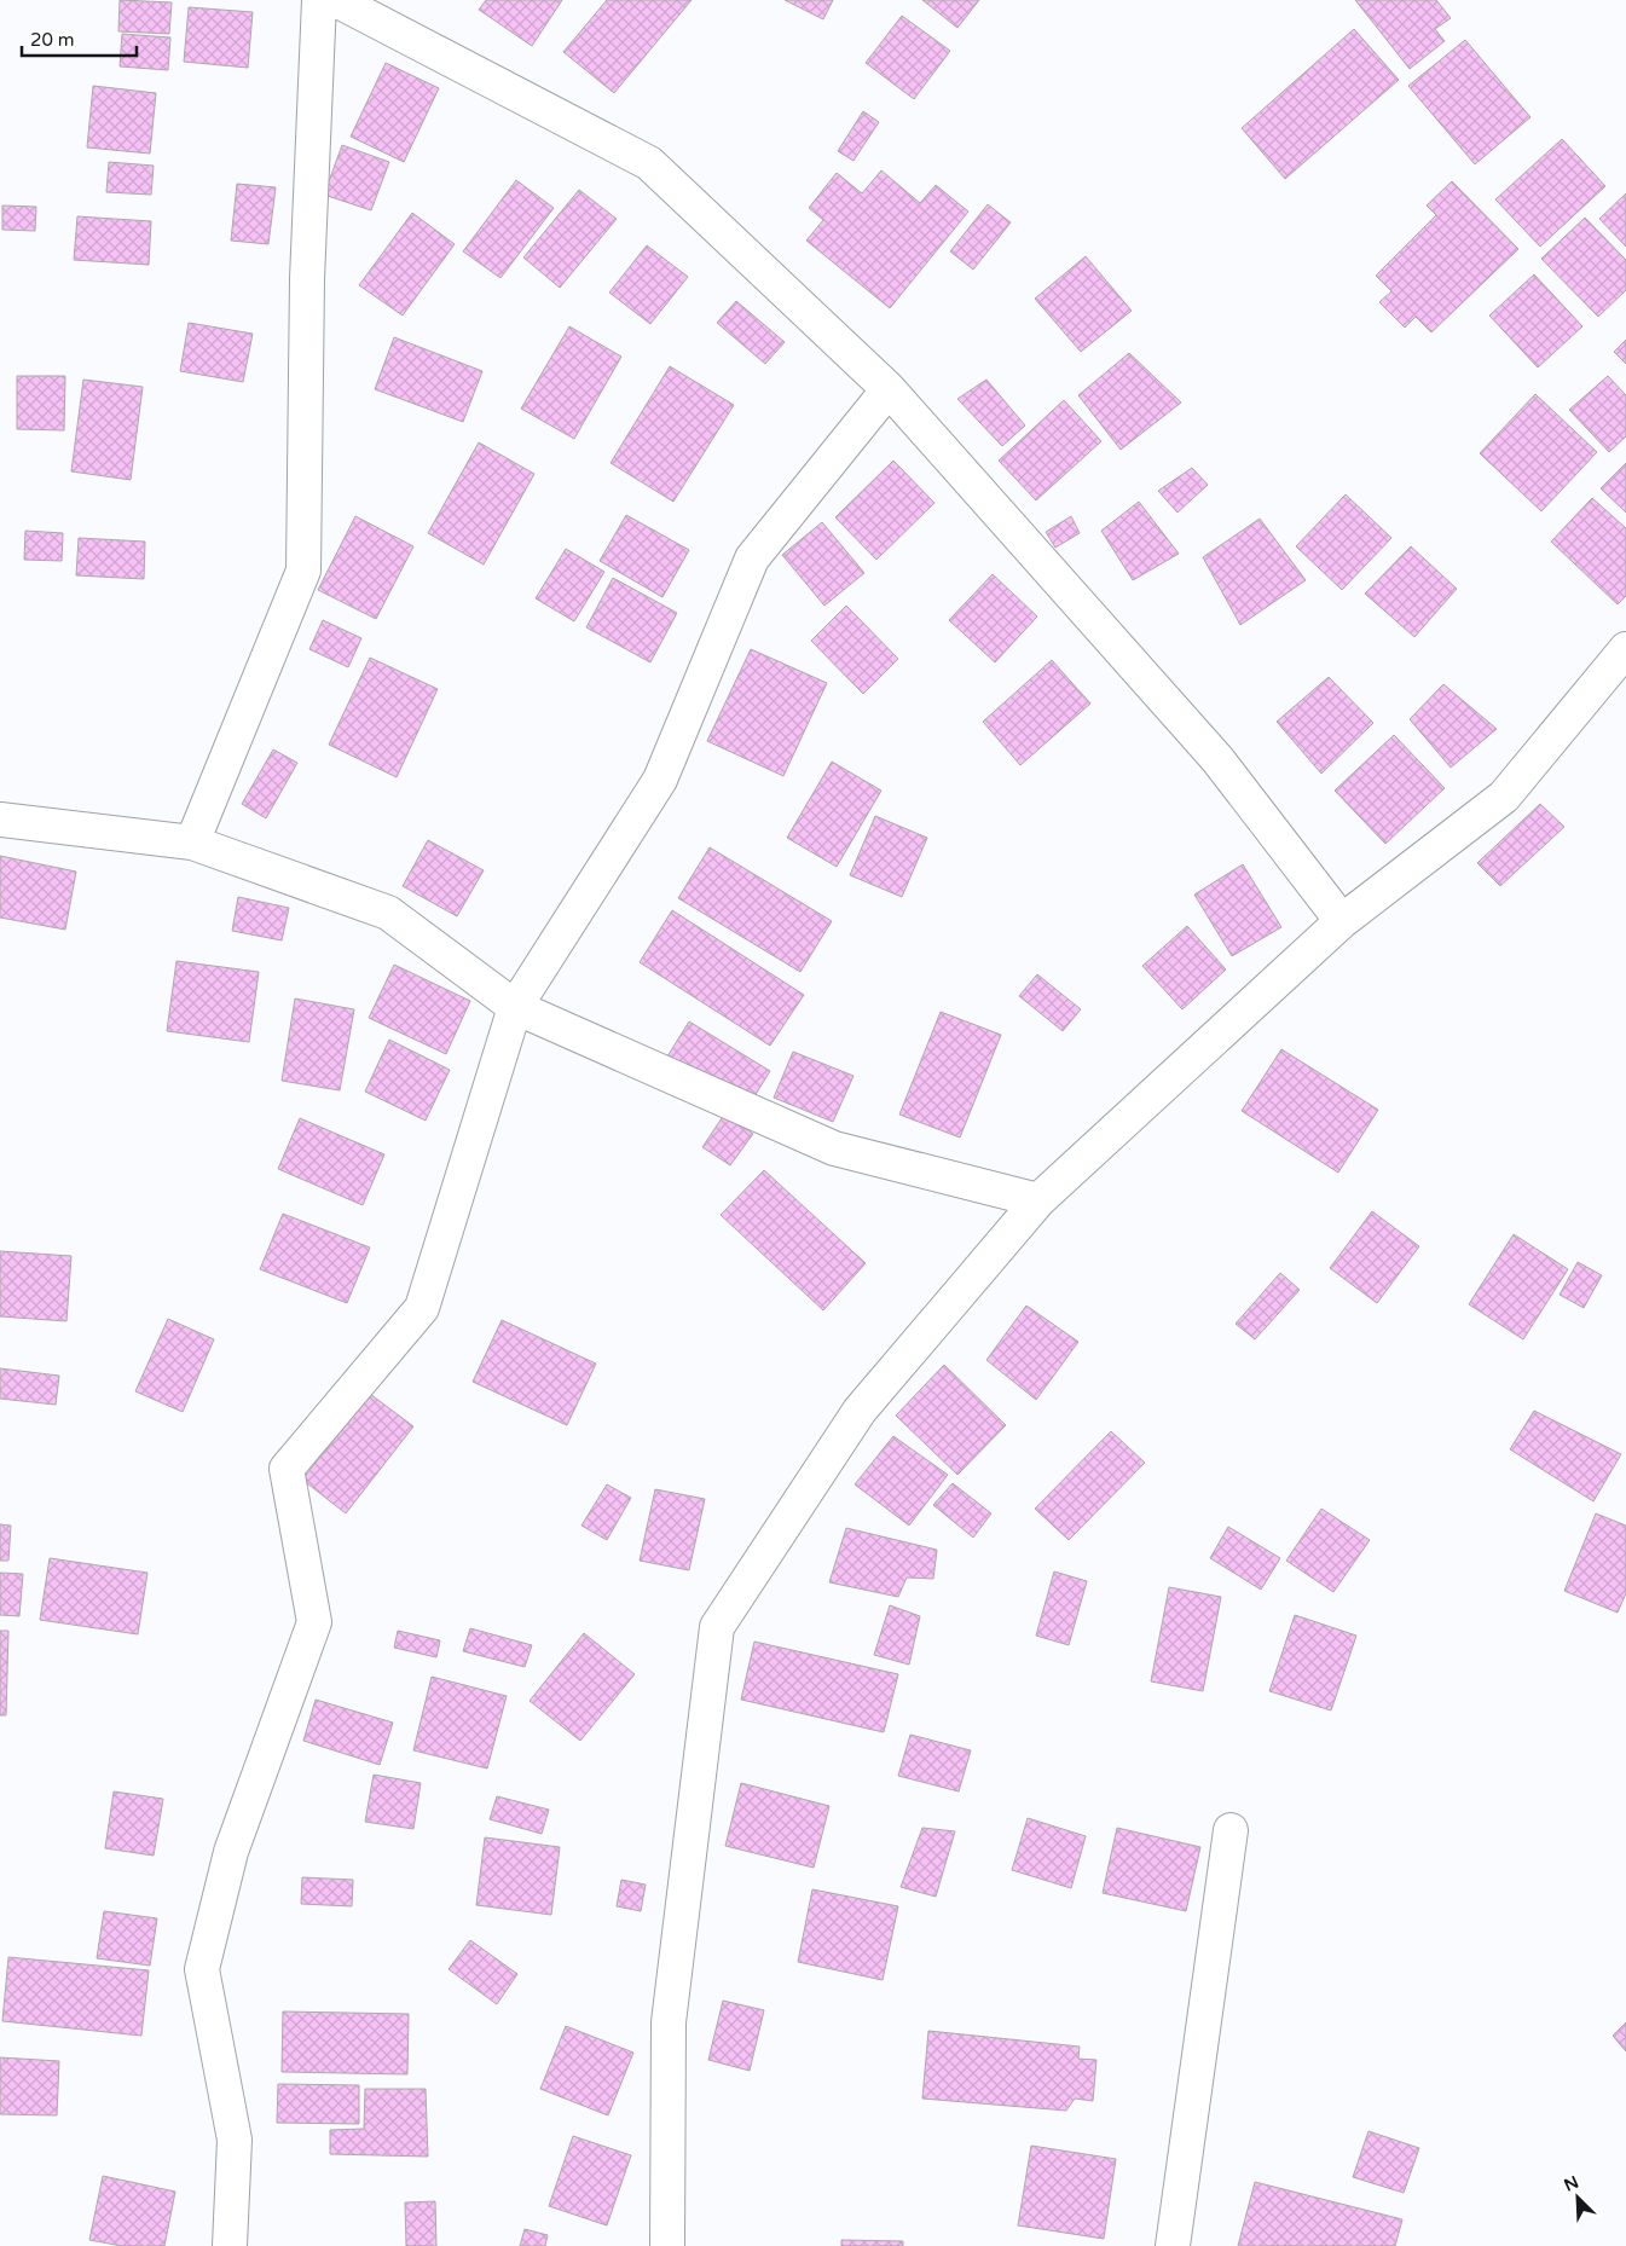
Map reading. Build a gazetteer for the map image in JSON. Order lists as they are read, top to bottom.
{
  "scale_bar": "20 m",
  "north": "top left"
}
